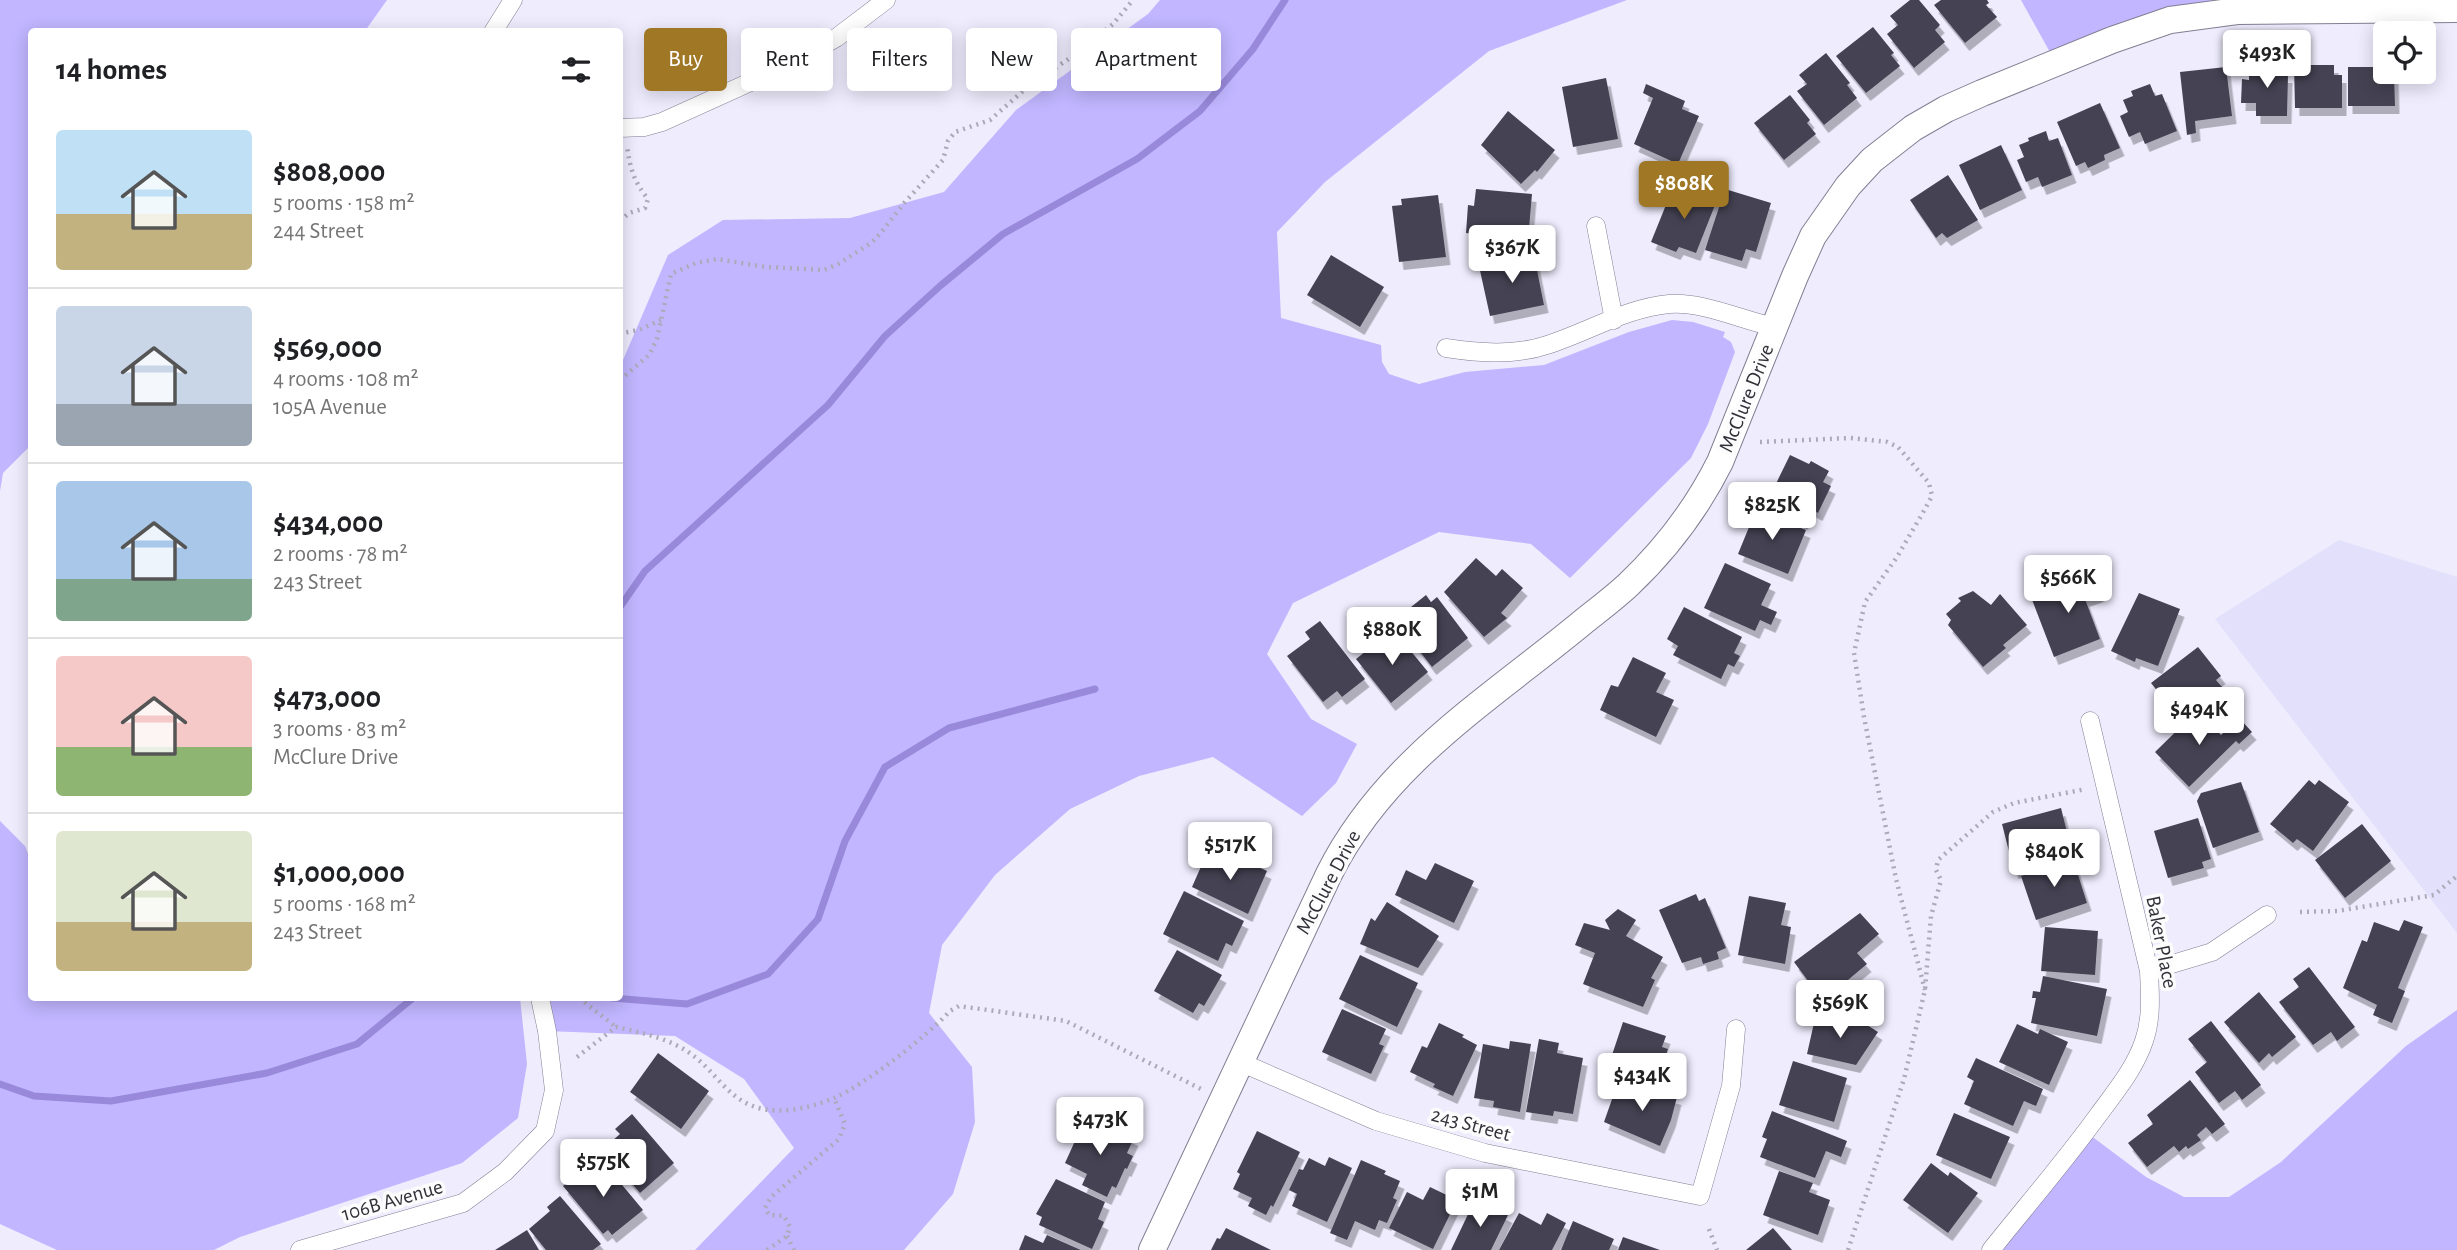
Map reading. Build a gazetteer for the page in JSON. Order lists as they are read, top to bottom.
{
  "streets": {
    "street": [
      "McClure Drive",
      "Baker Place",
      "243 Street",
      "106B Avenue"
    ]
  },
  "crossings": [
    ["McClure Drive", "243 Street"]
  ],
  "page": {
    "chip": [
      "Buy",
      "Rent",
      "Filters",
      "New",
      "Apartment"
    ],
    "heading": "14 homes",
    "price": [
      "$493K",
      "$808K",
      "$367K",
      "$825K",
      "$566K",
      "$880K",
      "$494K",
      "$517K",
      "$840K",
      "$569K",
      "$434K",
      "$473K",
      "$575K",
      "$1M"
    ],
    "list": [
      {
        "name": "$808,000",
        "note": "5 rooms · 158 m² · 244 Street"
      },
      {
        "name": "$569,000",
        "note": "4 rooms · 108 m² · 105A Avenue"
      },
      {
        "name": "$434,000",
        "note": "2 rooms · 78 m² · 243 Street"
      },
      {
        "name": "$473,000",
        "note": "3 rooms · 83 m² · McClure Drive"
      },
      {
        "name": "$1,000,000",
        "note": "5 rooms · 168 m² · 243 Street"
      }
    ]
  }
}
